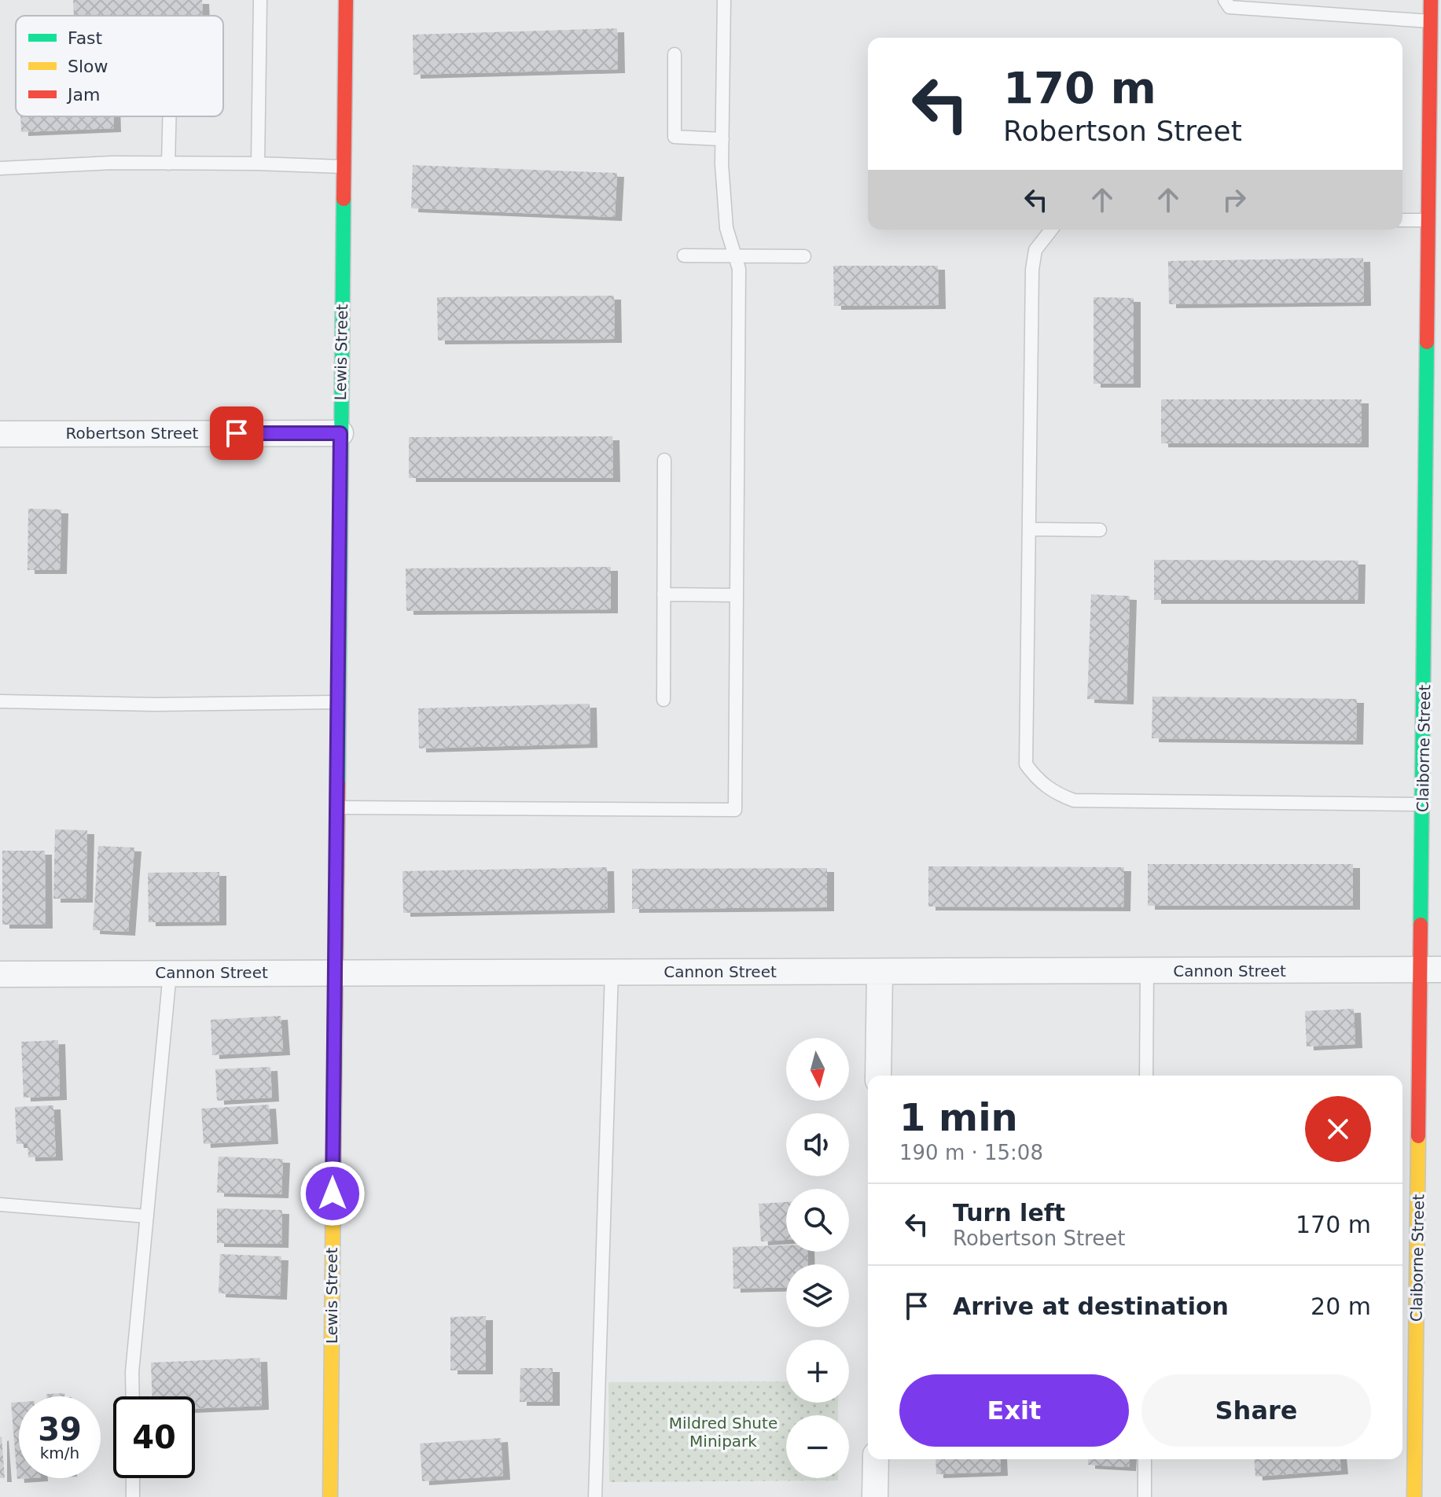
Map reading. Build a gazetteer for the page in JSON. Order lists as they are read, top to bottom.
{
  "streets": {
    "street": [
      "Lewis Street",
      "Robertson Street",
      "Claiborne Street",
      "Cannon Street"
    ]
  },
  "crossings": [
    ["Lewis Street", "Robertson Street"],
    ["Lewis Street", "Cannon Street"],
    ["Claiborne Street", "Cannon Street"]
  ],
  "parks": ["Mildred Shute Minipark"],
  "legend": ["Fast", "Slow", "Jam"],
  "north": "bottom",
  "page": {
    "turn": ["170 m", "Robertson Street"],
    "map_buttons": ["+", "−"],
    "heading": ["1 min", "190 m · 15:08"],
    "list": [
      {
        "name": "Turn left",
        "note": "Robertson Street",
        "value": "170 m"
      },
      {
        "name": "Arrive at destination",
        "value": "20 m"
      }
    ],
    "buttons": ["Exit", "Share"],
    "speed": "39 km/h",
    "limit": "40"
  }
}
